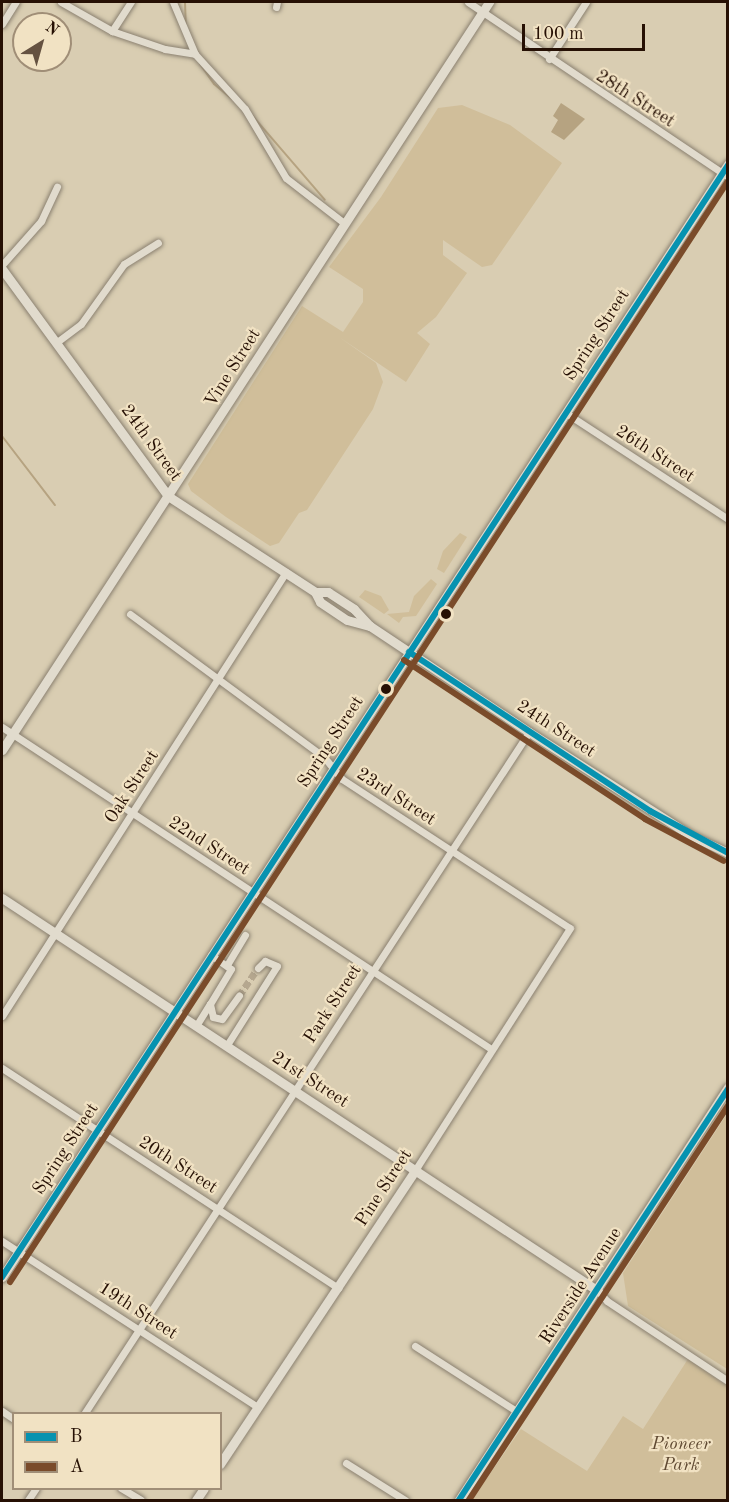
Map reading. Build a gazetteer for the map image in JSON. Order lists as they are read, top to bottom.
{
  "streets": {
    "main road": [
      "Spring Street",
      "Vine Street",
      "24th Street",
      "21st Street",
      "Pine Street",
      "Riverside Avenue"
    ],
    "street": [
      "28th Street",
      "26th Street",
      "Oak Street",
      "23rd Street",
      "22nd Street",
      "Park Street",
      "20th Street",
      "19th Street"
    ]
  },
  "crossings": [
    ["28th Street", "Spring Street"],
    ["28th Street", "Vine Street"],
    ["Spring Street", "24th Street"],
    ["Spring Street", "26th Street"],
    ["Spring Street", "23rd Street"],
    ["Spring Street", "22nd Street"],
    ["Spring Street", "21st Street"],
    ["Spring Street", "20th Street"],
    ["Spring Street", "19th Street"],
    ["Vine Street", "24th Street"],
    ["Vine Street", "22nd Street"],
    ["24th Street", "Oak Street"],
    ["24th Street", "Park Street"],
    ["Oak Street", "23rd Street"],
    ["Oak Street", "22nd Street"],
    ["Oak Street", "21st Street"],
    ["23rd Street", "Park Street"],
    ["23rd Street", "Pine Street"],
    ["22nd Street", "Park Street"],
    ["22nd Street", "Pine Street"],
    ["Park Street", "21st Street"],
    ["Park Street", "20th Street"],
    ["Park Street", "19th Street"],
    ["21st Street", "Pine Street"],
    ["21st Street", "Riverside Avenue"],
    ["20th Street", "Pine Street"],
    ["Pine Street", "19th Street"]
  ],
  "parks": ["Pioneer Park"],
  "lines": ["transit line B", "transit line A"],
  "legend": ["B", "A"],
  "scale_bar": "100 m",
  "north": "top right"
}
